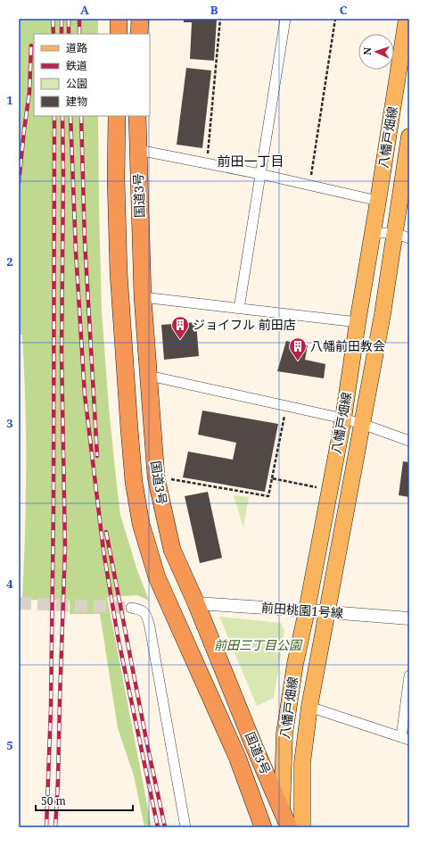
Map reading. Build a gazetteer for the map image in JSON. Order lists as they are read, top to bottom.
{
  "streets": {
    "highway": ["国道3号"],
    "main road": ["八幡戸畑線"],
    "street": ["前田桃園1号線"]
  },
  "crossings": [
    ["八幡戸畑線", "国道3号"],
    ["八幡戸畑線", "前田桃園1号線"],
    ["国道3号", "前田桃園1号線"]
  ],
  "districts": ["前田一丁目"],
  "parks": ["前田三丁目公園"],
  "places": {
    "building": ["ジョイフル 前田店", "八幡前田教会"]
  },
  "legend": [
    "道路",
    "鉄道",
    "公園",
    "建物"
  ],
  "scale_bar": "50 m",
  "north": "left",
  "grid": {
    "columns": ["A", "B", "C"],
    "rows": [
      "1",
      "2",
      "3",
      "4",
      "5"
    ]
  }
}
